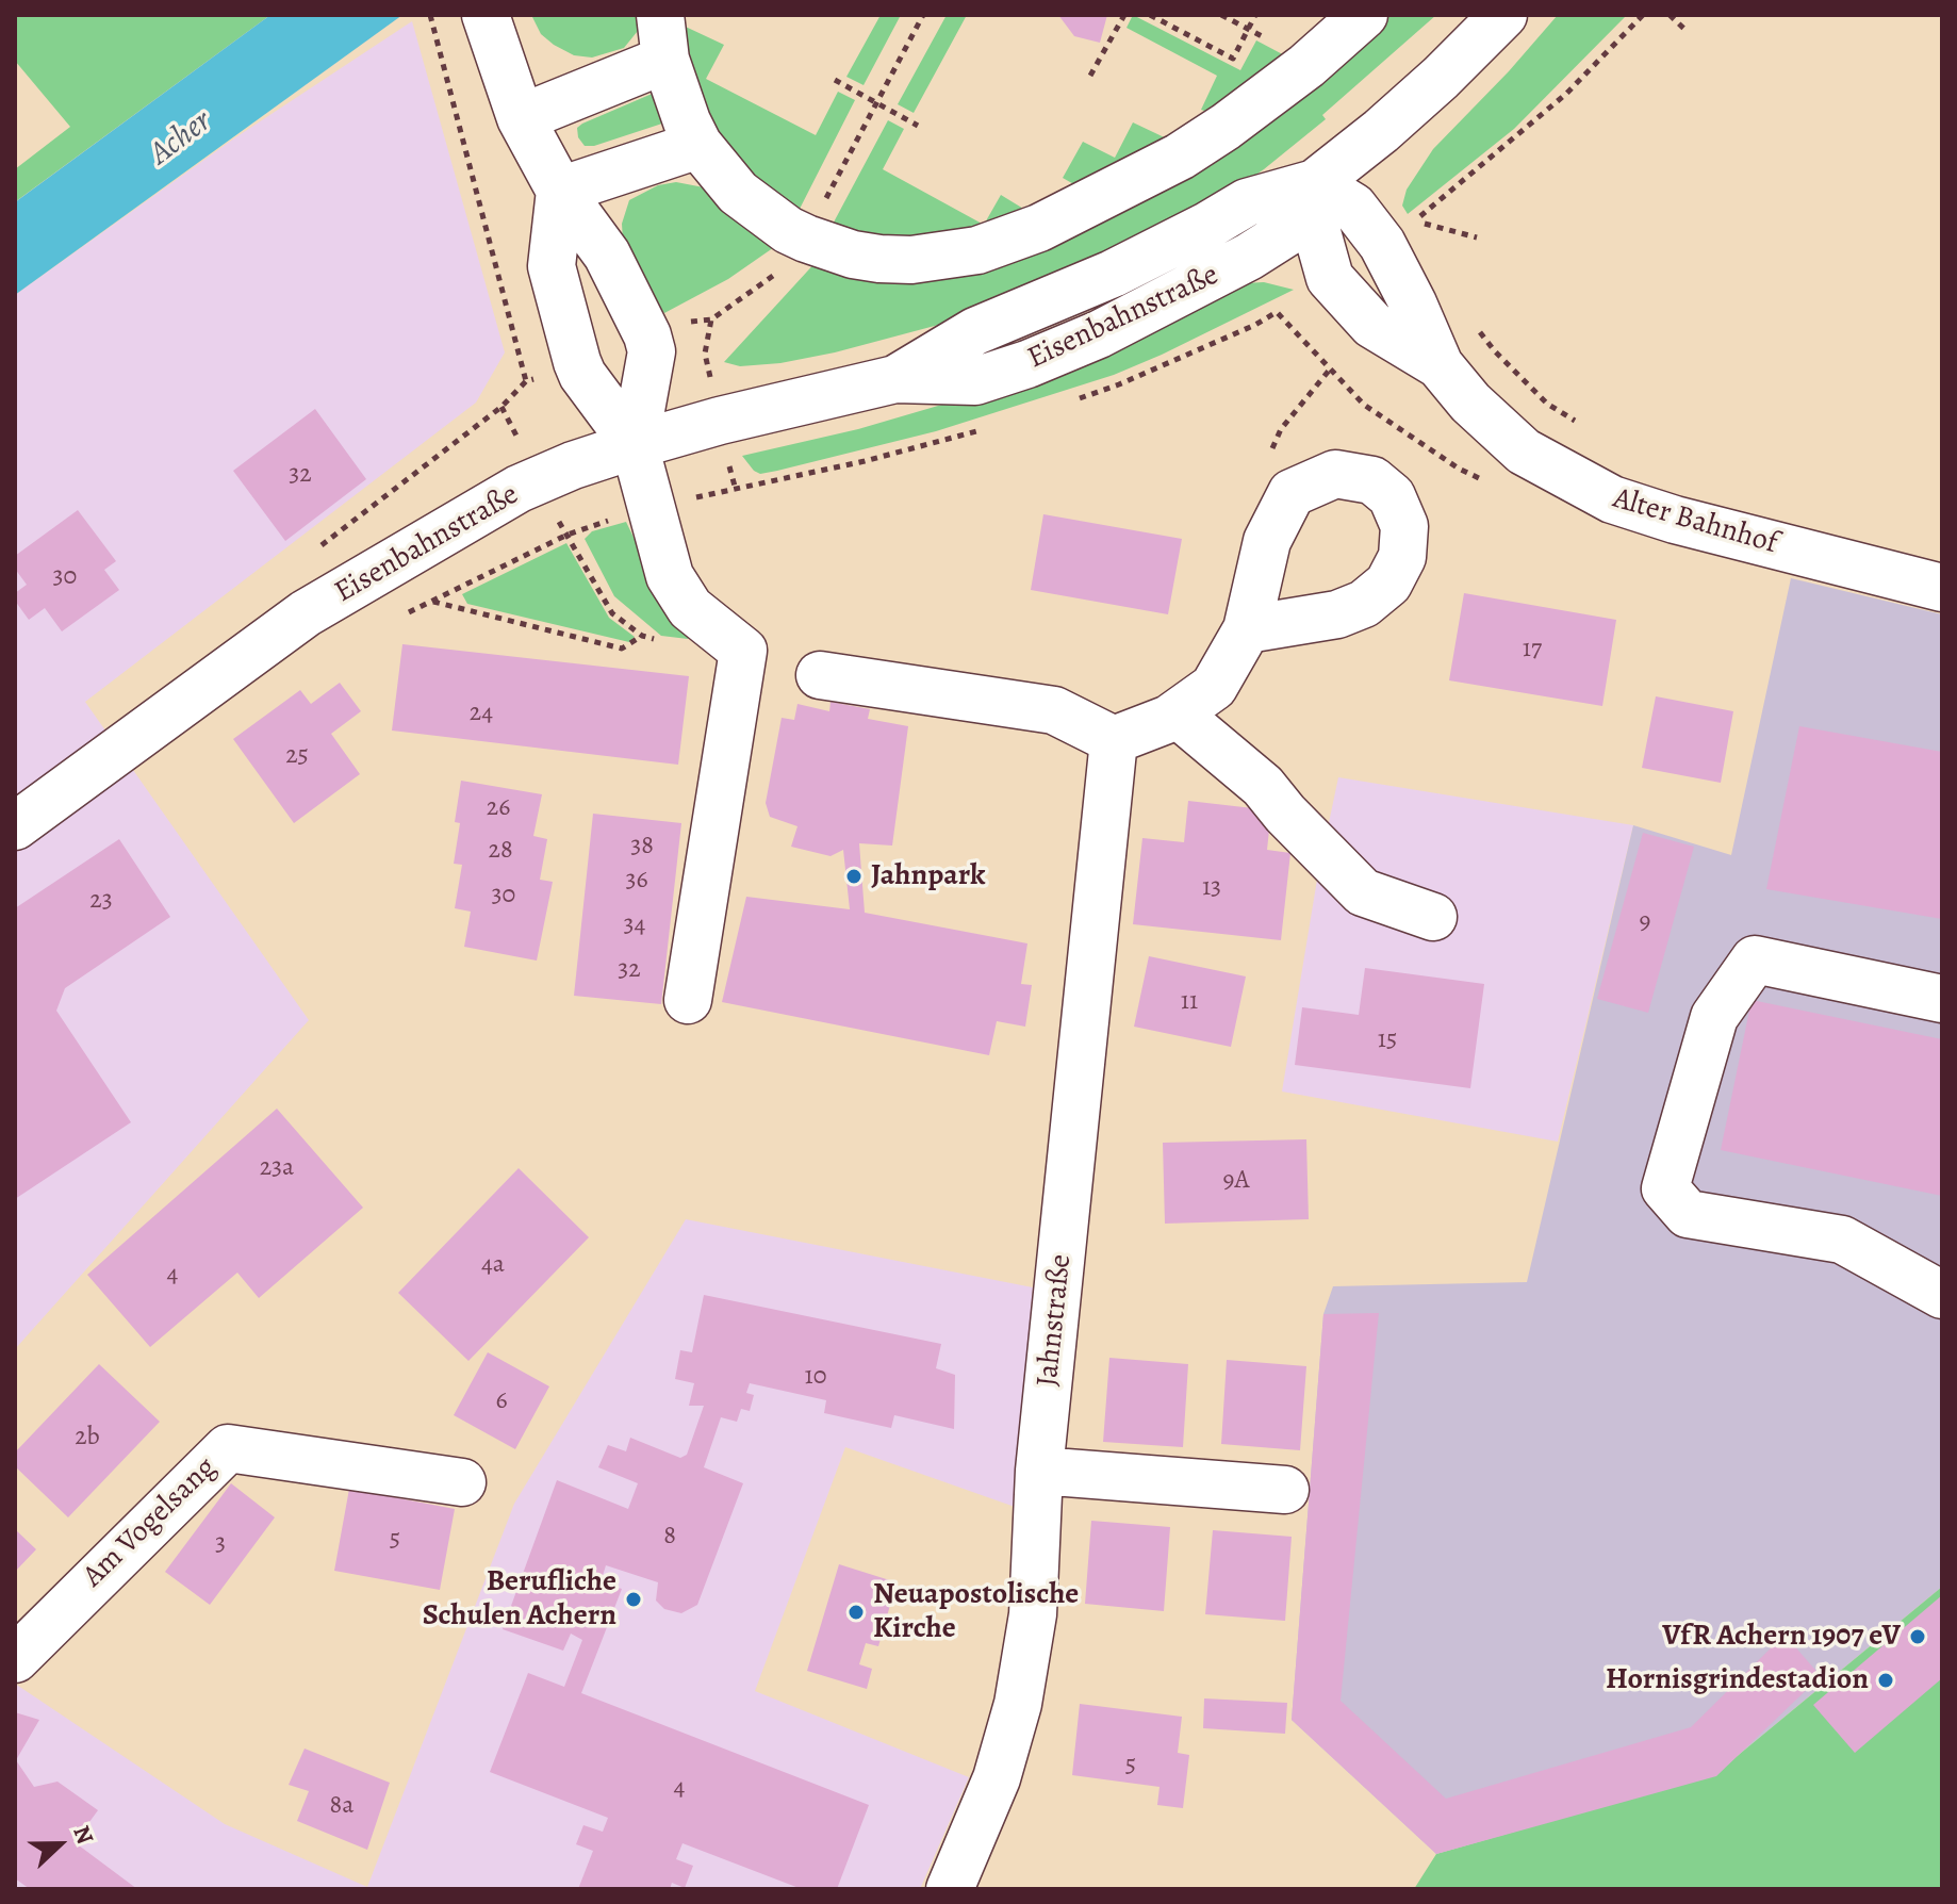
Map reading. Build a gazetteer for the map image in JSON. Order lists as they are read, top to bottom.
{
  "streets": {
    "street": [
      "Eisenbahnstraße",
      "Alter Bahnhof",
      "Jahnstraße",
      "Am Vogelsang"
    ]
  },
  "crossings": [
    ["Eisenbahnstraße", "Alter Bahnhof"]
  ],
  "water": ["Acher"],
  "places": [
    "Jahnpark",
    "Berufliche Schulen Achern",
    "Neuapostolische Kirche",
    "VfR Achern 1907 eV",
    "Hornisgrindestadion"
  ],
  "house_numbers": [
    "32",
    "30",
    "17",
    "24",
    "25",
    "26",
    "38",
    "28",
    "36",
    "13",
    "30",
    "23",
    "9",
    "34",
    "32",
    "11",
    "15",
    "23a",
    "9A",
    "4a",
    "4",
    "10",
    "6",
    "2b",
    "8",
    "5",
    "3",
    "5",
    "4",
    "8a"
  ],
  "north": "right"
}
